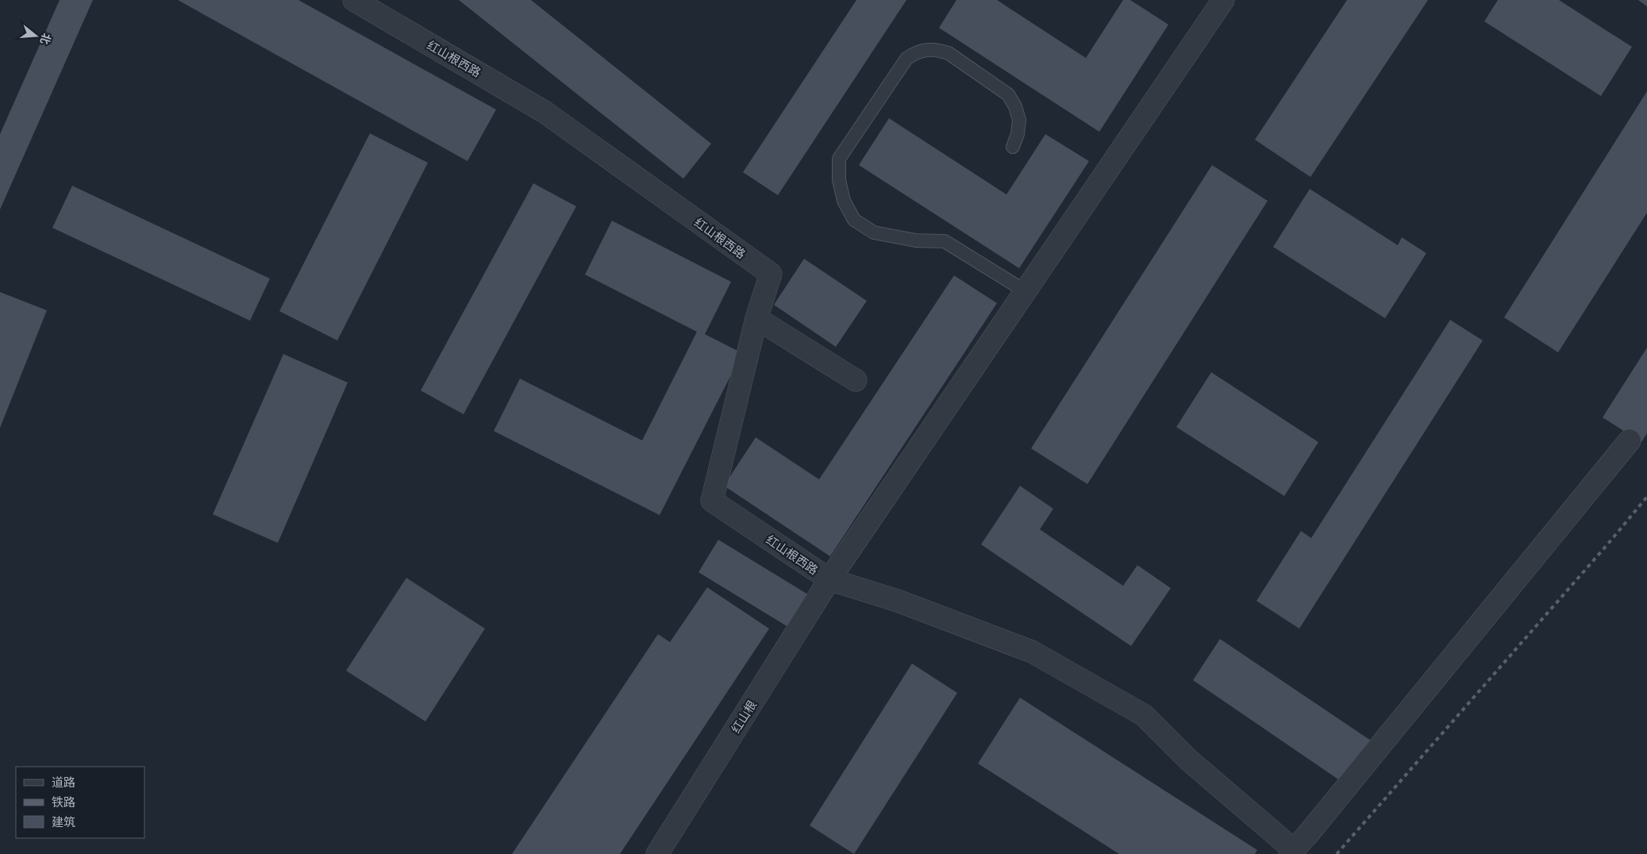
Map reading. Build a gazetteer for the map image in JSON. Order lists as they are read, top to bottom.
{
  "streets": {
    "street": ["红山根西路", "红山根"]
  },
  "crossings": [
    ["红山根西路", "红山根"]
  ],
  "legend": ["道路", "铁路", "建筑"],
  "north": "right"
}
